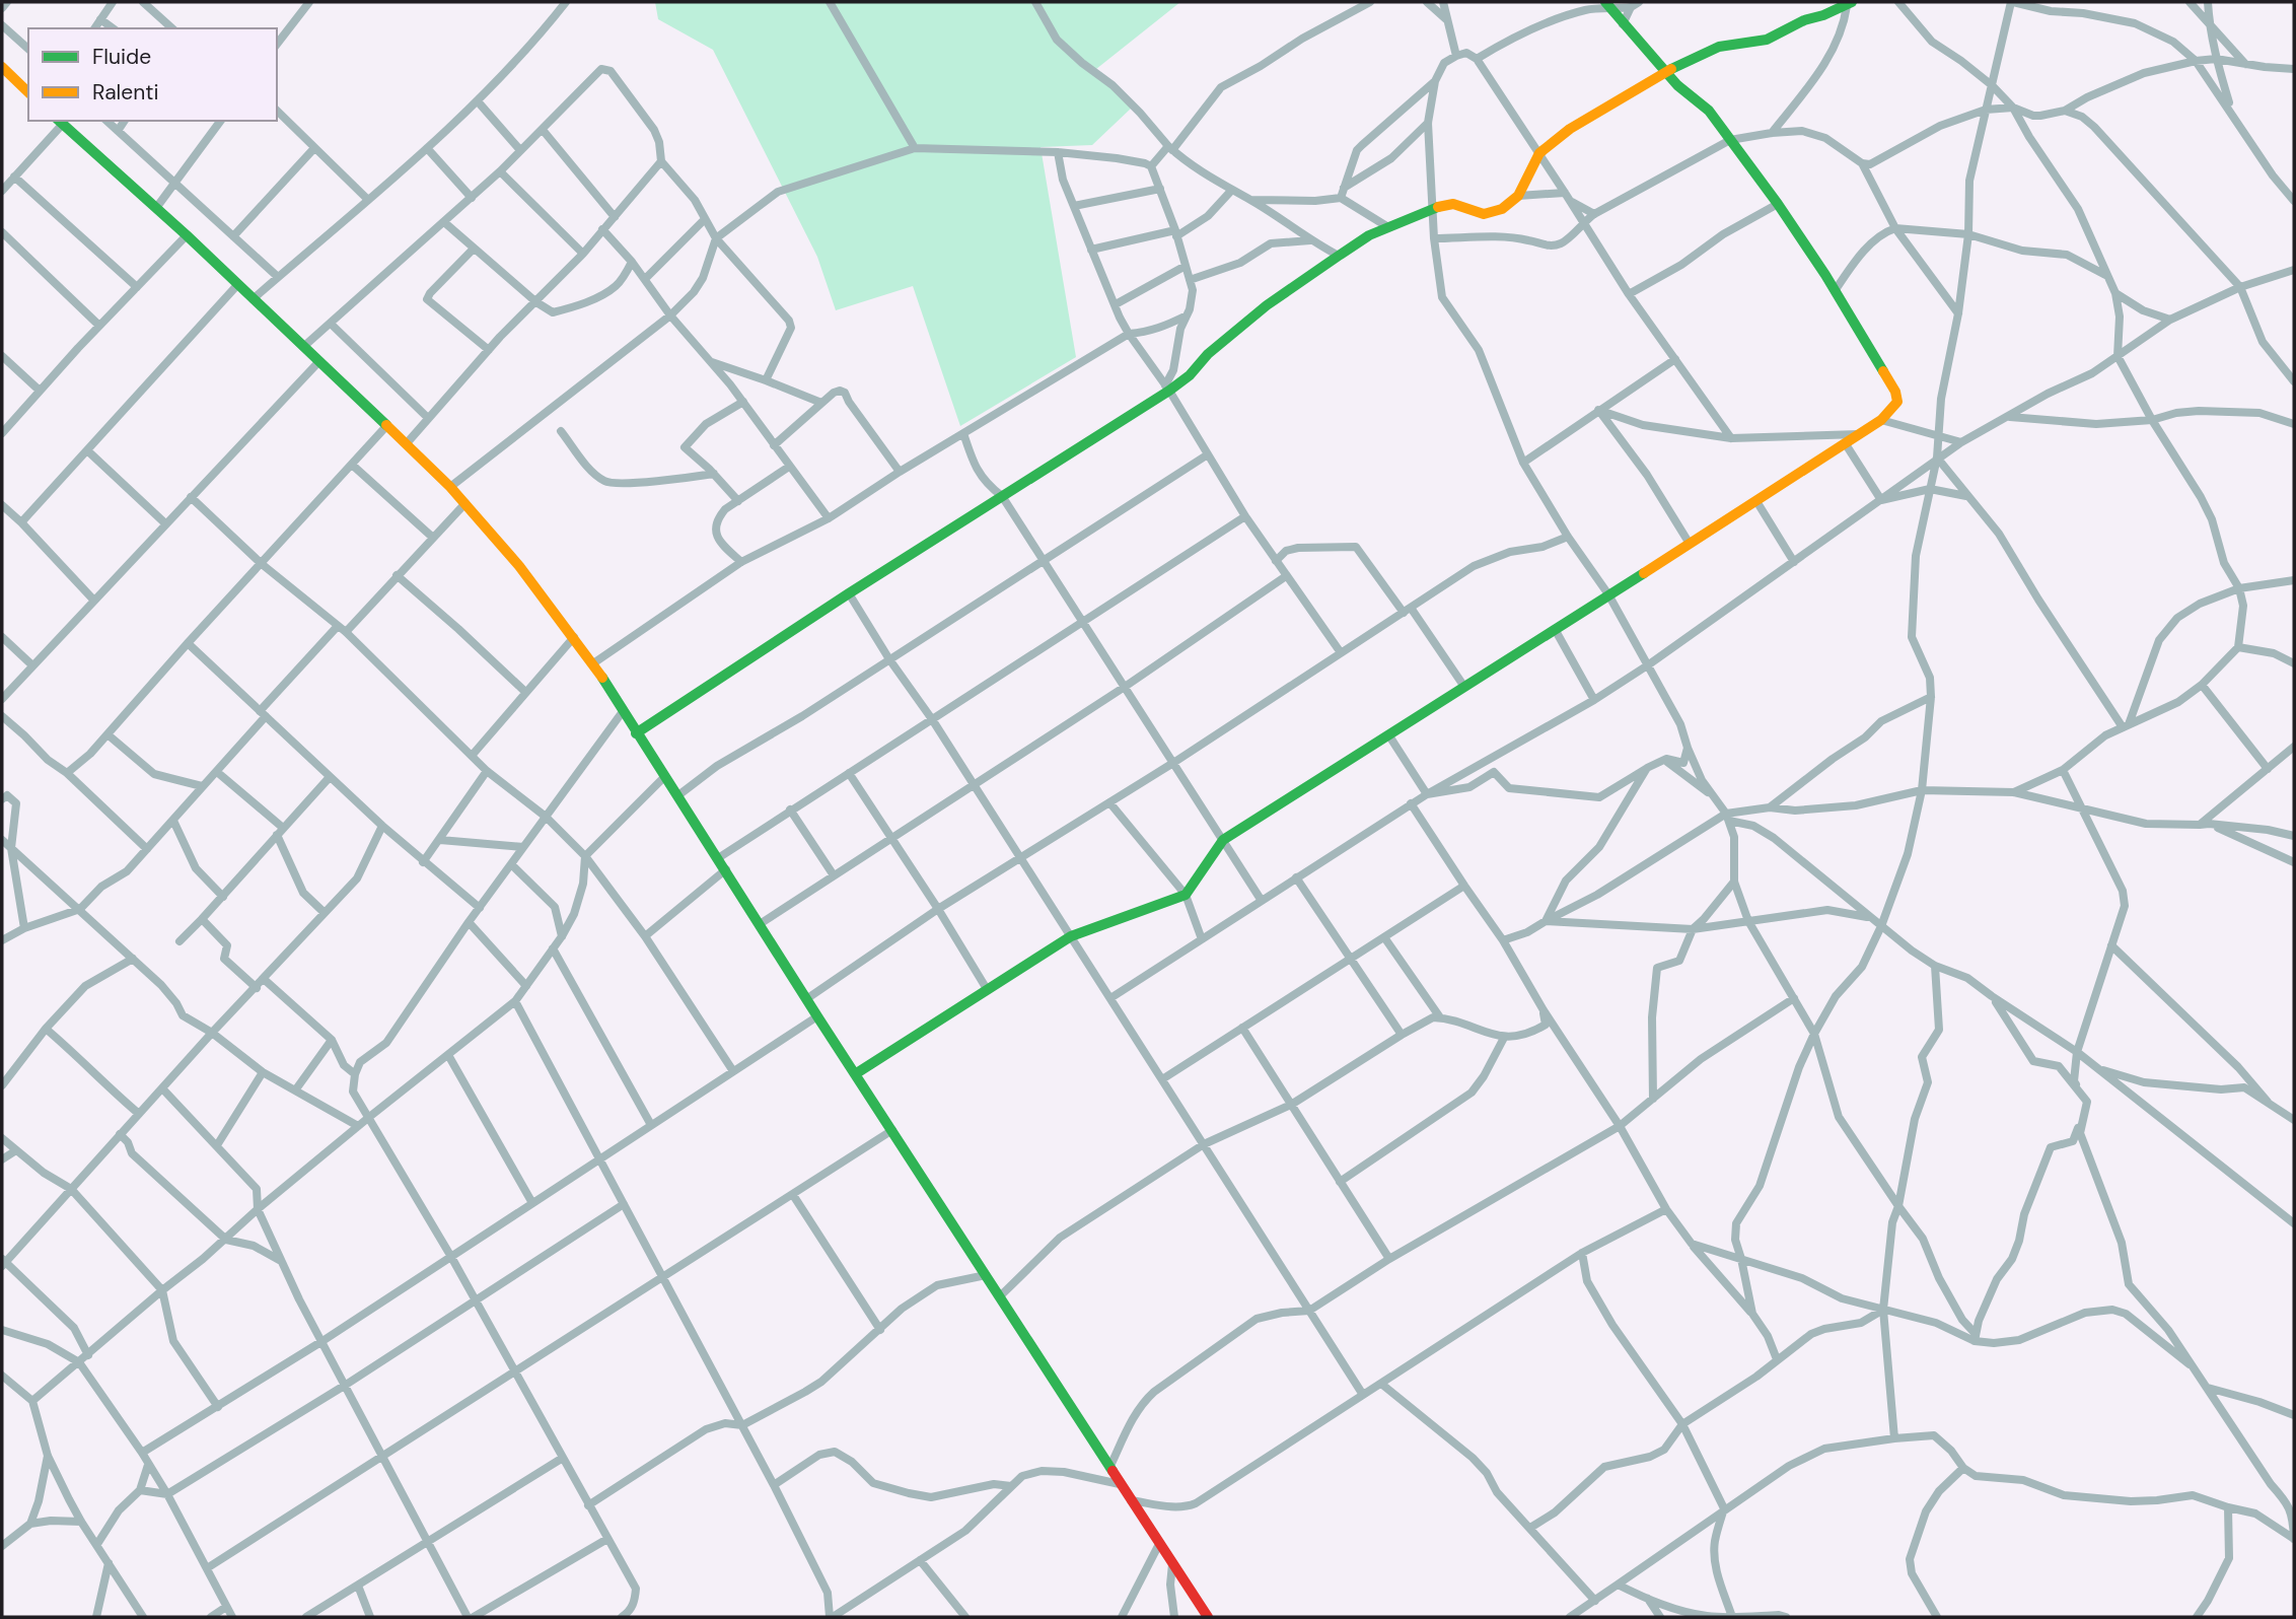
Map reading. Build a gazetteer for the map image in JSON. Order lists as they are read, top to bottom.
{
  "legend": ["Fluide", "Ralenti"]
}
